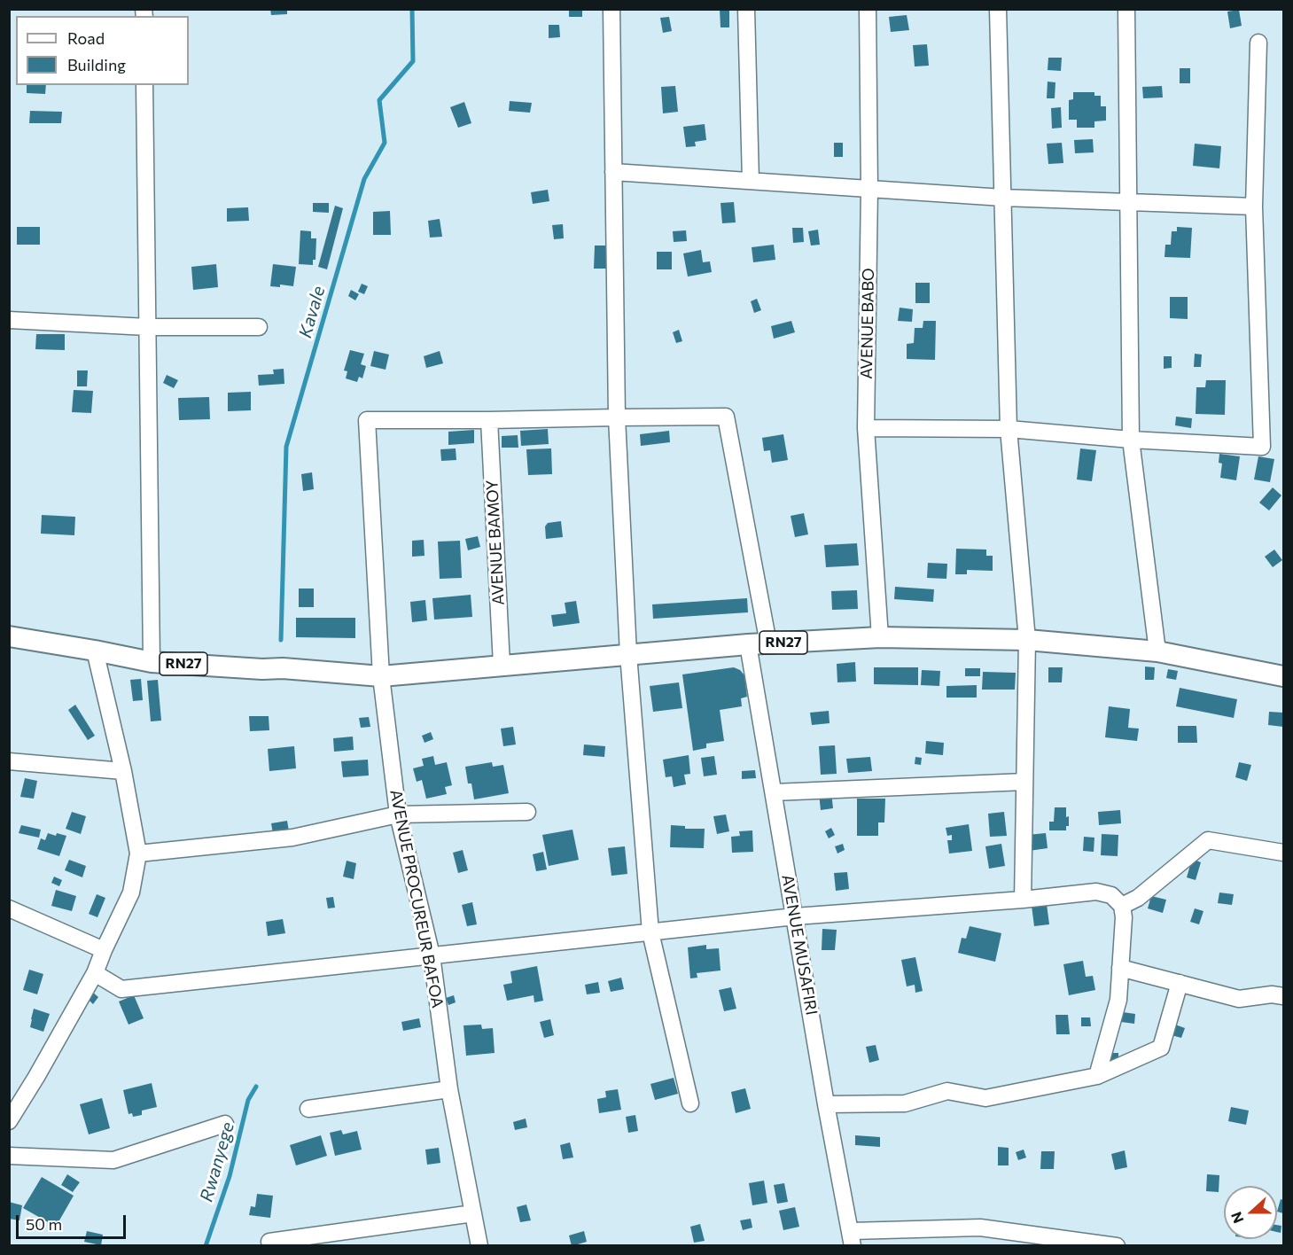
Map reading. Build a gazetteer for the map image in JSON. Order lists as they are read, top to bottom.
{
  "streets": {
    "main road": ["RN27"],
    "street": [
      "AVENUE BABO",
      "AVENUE BAMOY",
      "AVENUE PROCUREUR BAFOA",
      "AVENUE MUSAFIRI"
    ]
  },
  "crossings": [
    ["AVENUE BABO", "RN27"],
    ["AVENUE BAMOY", "RN27"],
    ["AVENUE BAMOY", "AVENUE PROCUREUR BAFOA"],
    ["RN27", "AVENUE PROCUREUR BAFOA"],
    ["RN27", "AVENUE MUSAFIRI"]
  ],
  "water": ["Kavale", "Rwanyege"],
  "legend": ["Road", "Building"],
  "scale_bar": "50 m",
  "north": "left"
}
